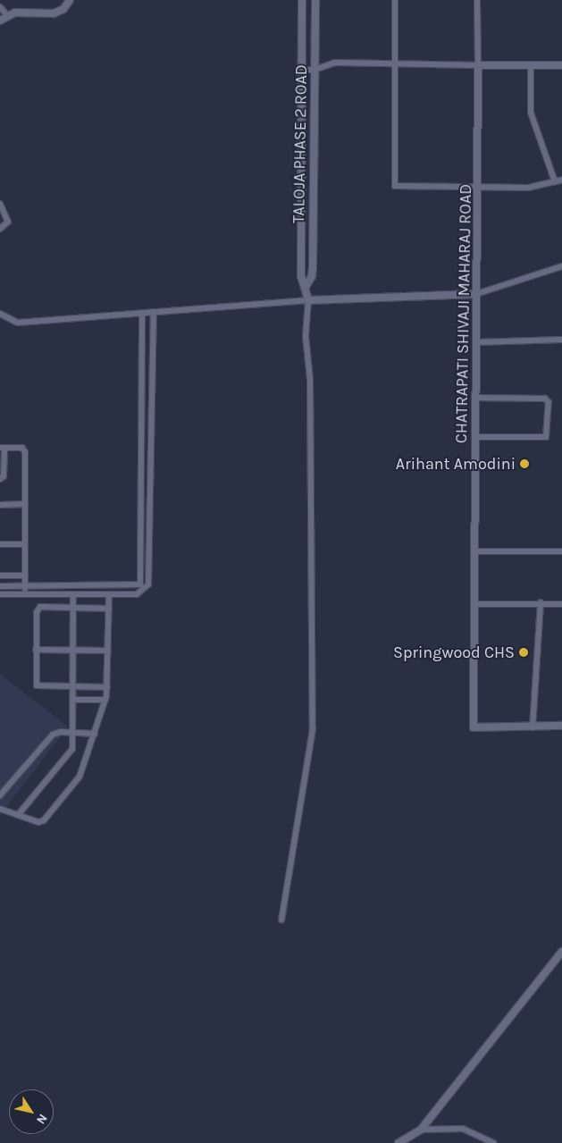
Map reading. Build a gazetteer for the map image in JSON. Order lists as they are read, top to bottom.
{
  "streets": {
    "street": ["TALOJA PHASE 2 ROAD", "CHATRAPATI SHIVAJI MAHARAJ ROAD"]
  },
  "places": ["Arihant Amodini", "Springwood CHS"],
  "north": "bottom right"
}
